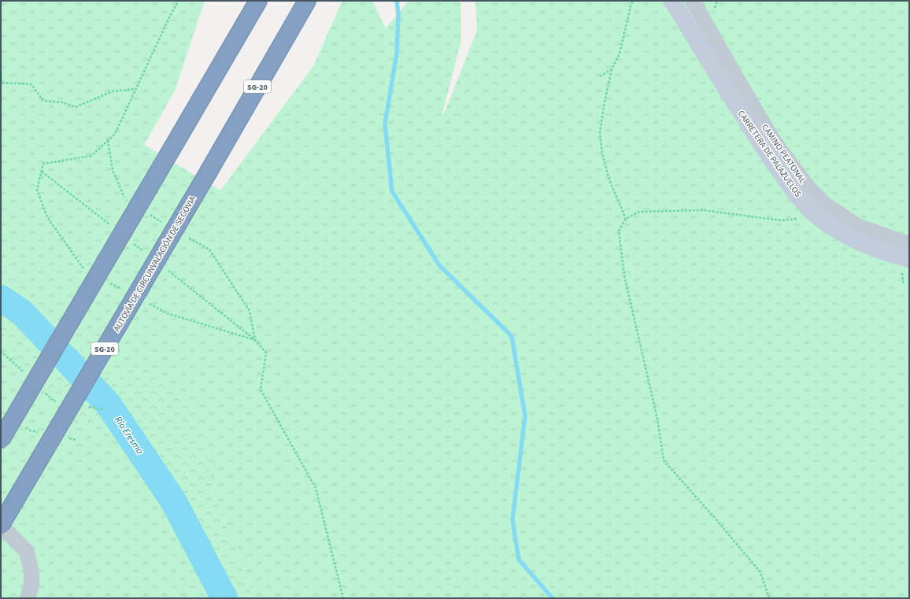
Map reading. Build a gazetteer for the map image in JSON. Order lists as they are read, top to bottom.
{
  "streets": {
    "highway": ["SG-20", "AUTOVÍA DE CIRCUNVALACIÓN DE SEGOVIA"],
    "street": ["CARRETERA DE PALAZUELOS", "CAMINO PEATONAL"]
  },
  "water": ["Río Eresma"]
}
